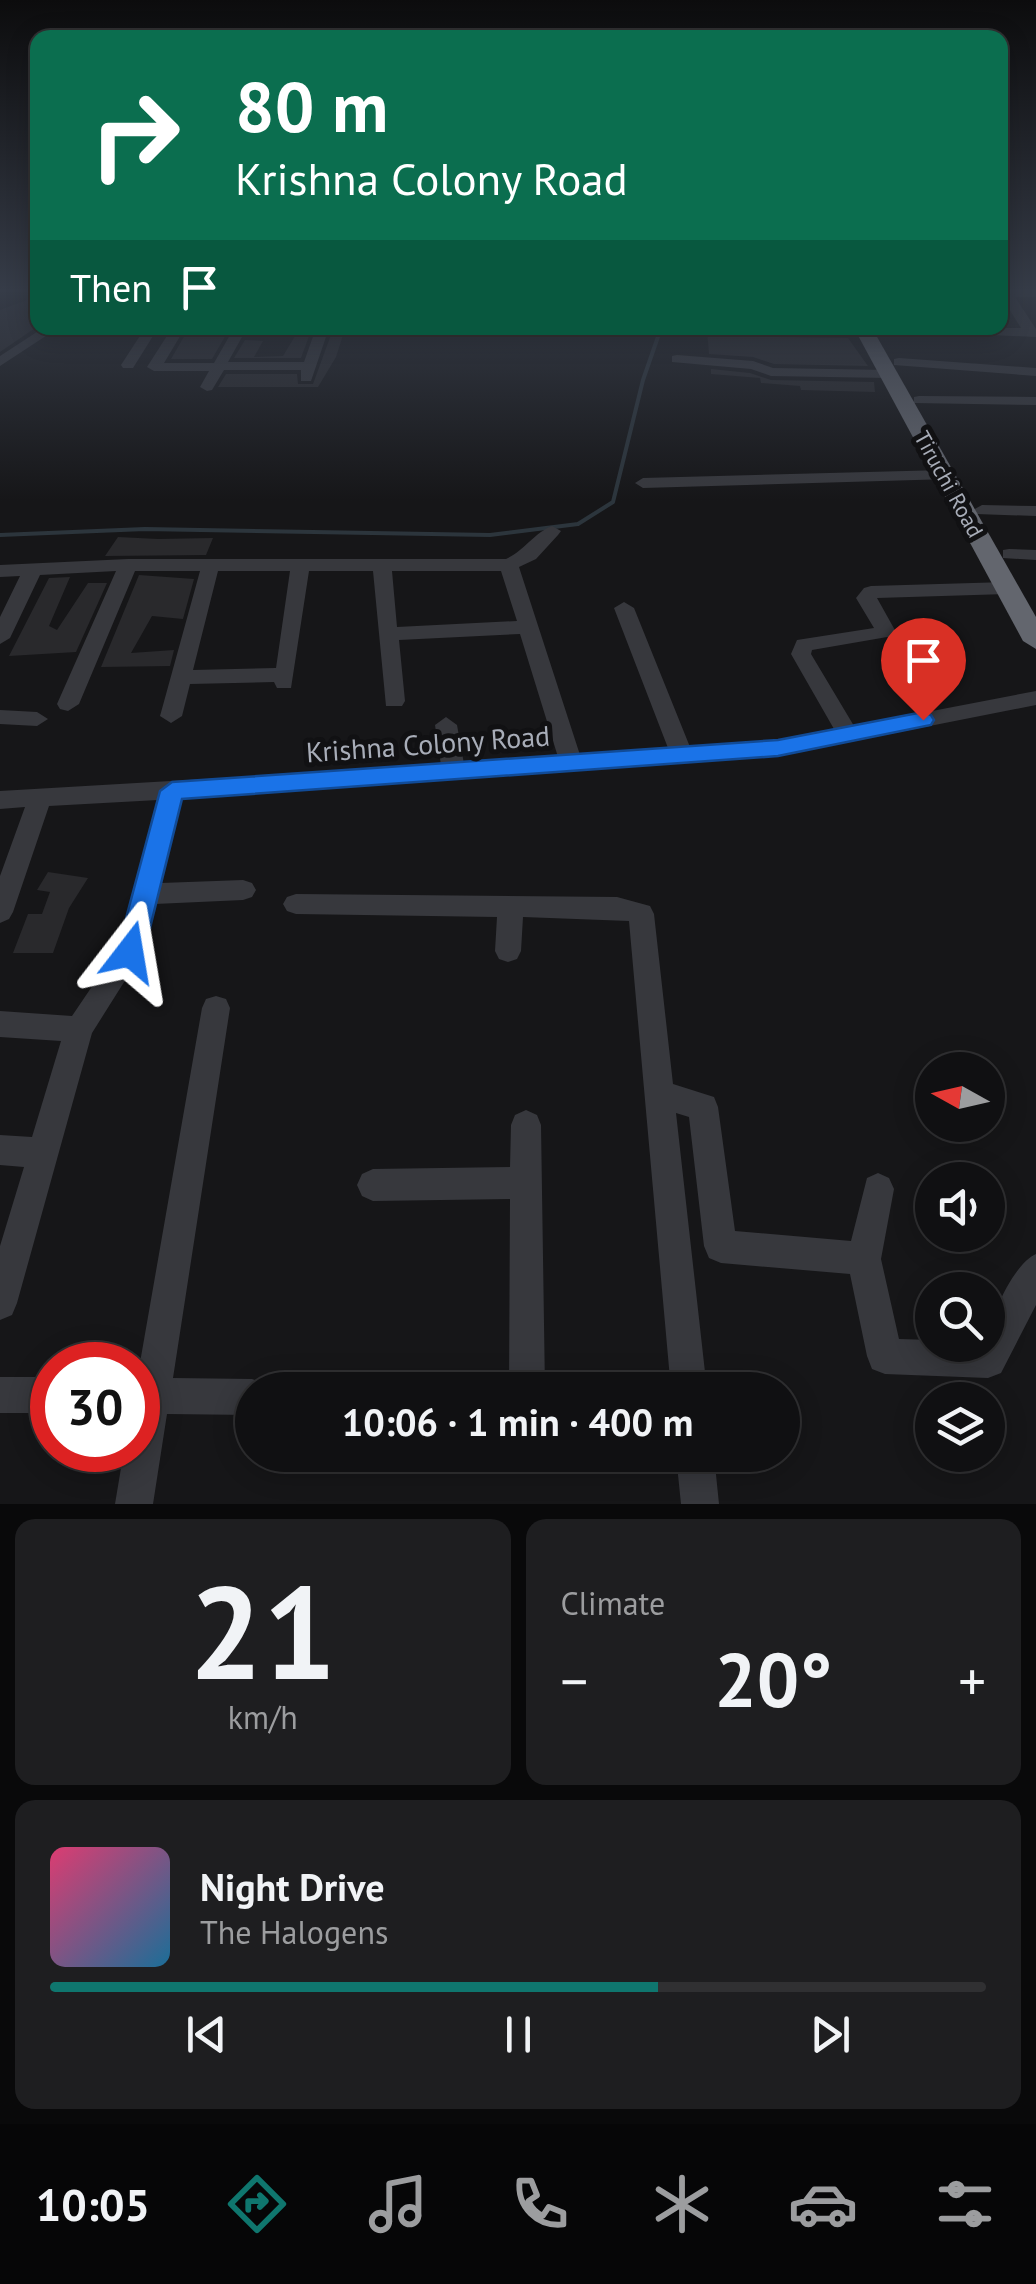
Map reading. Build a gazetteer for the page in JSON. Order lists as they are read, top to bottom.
{
  "streets": {
    "highway": ["Tiruchi Road"],
    "street": ["Krishna Colony Road"]
  },
  "north": "left",
  "page": {
    "turn": ["80 m", "Krishna Colony Road"],
    "then": "Then",
    "limit": "30",
    "trip": "10:06 · 1 min · 400 m",
    "tile": [
      ["21", "km/h"],
      "Climate"
    ],
    "heat": ["−", "20°", "+"],
    "song": ["Night Drive", "The Halogens"],
    "tabs": "10:05"
  }
}
